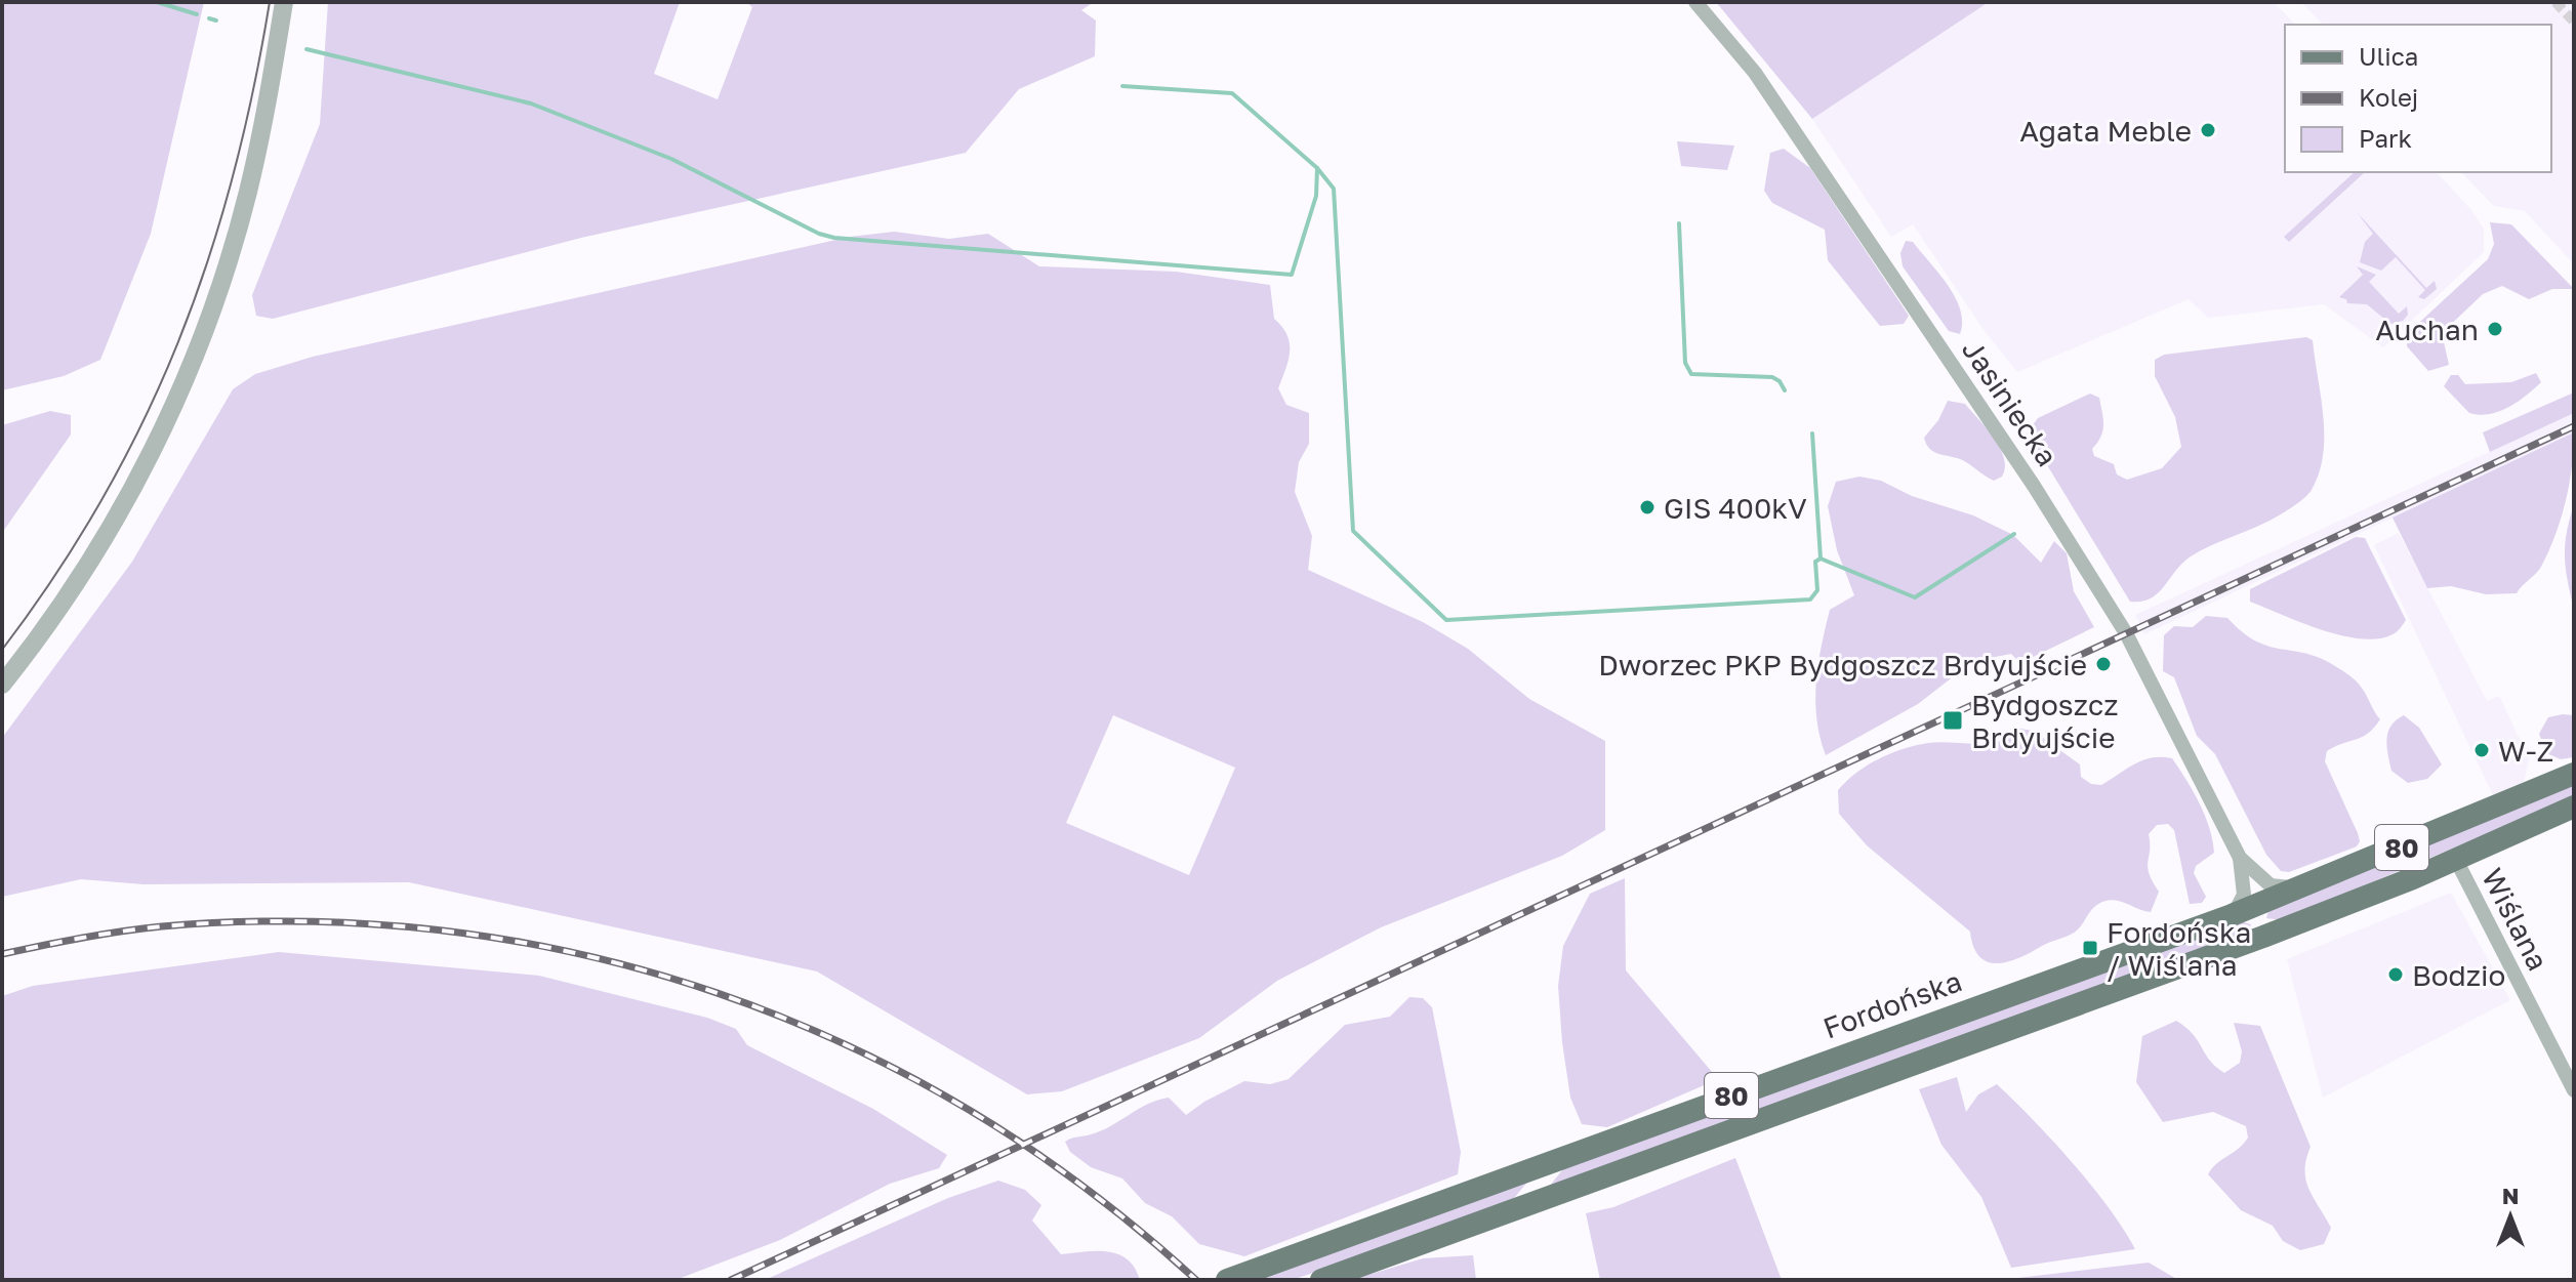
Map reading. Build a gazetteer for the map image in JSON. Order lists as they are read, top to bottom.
{
  "streets": {
    "main road": ["80", "Fordońska"],
    "street": ["Jasiniecka", "Wiślana"]
  },
  "crossings": [
    ["Jasiniecka", "Fordońska"],
    ["80", "Wiślana"]
  ],
  "places": {
    "other": [
      "Agata Meble",
      "Auchan",
      "GIS 400kV",
      "Dworzec PKP Bydgoszcz Brdyujście",
      "W-Z",
      "Bodzio"
    ],
    "transit": ["Bydgoszcz Brdyujście", "Fordońska / Wiślana"]
  },
  "legend": ["Ulica", "Kolej", "Park"],
  "north": "top"
}
